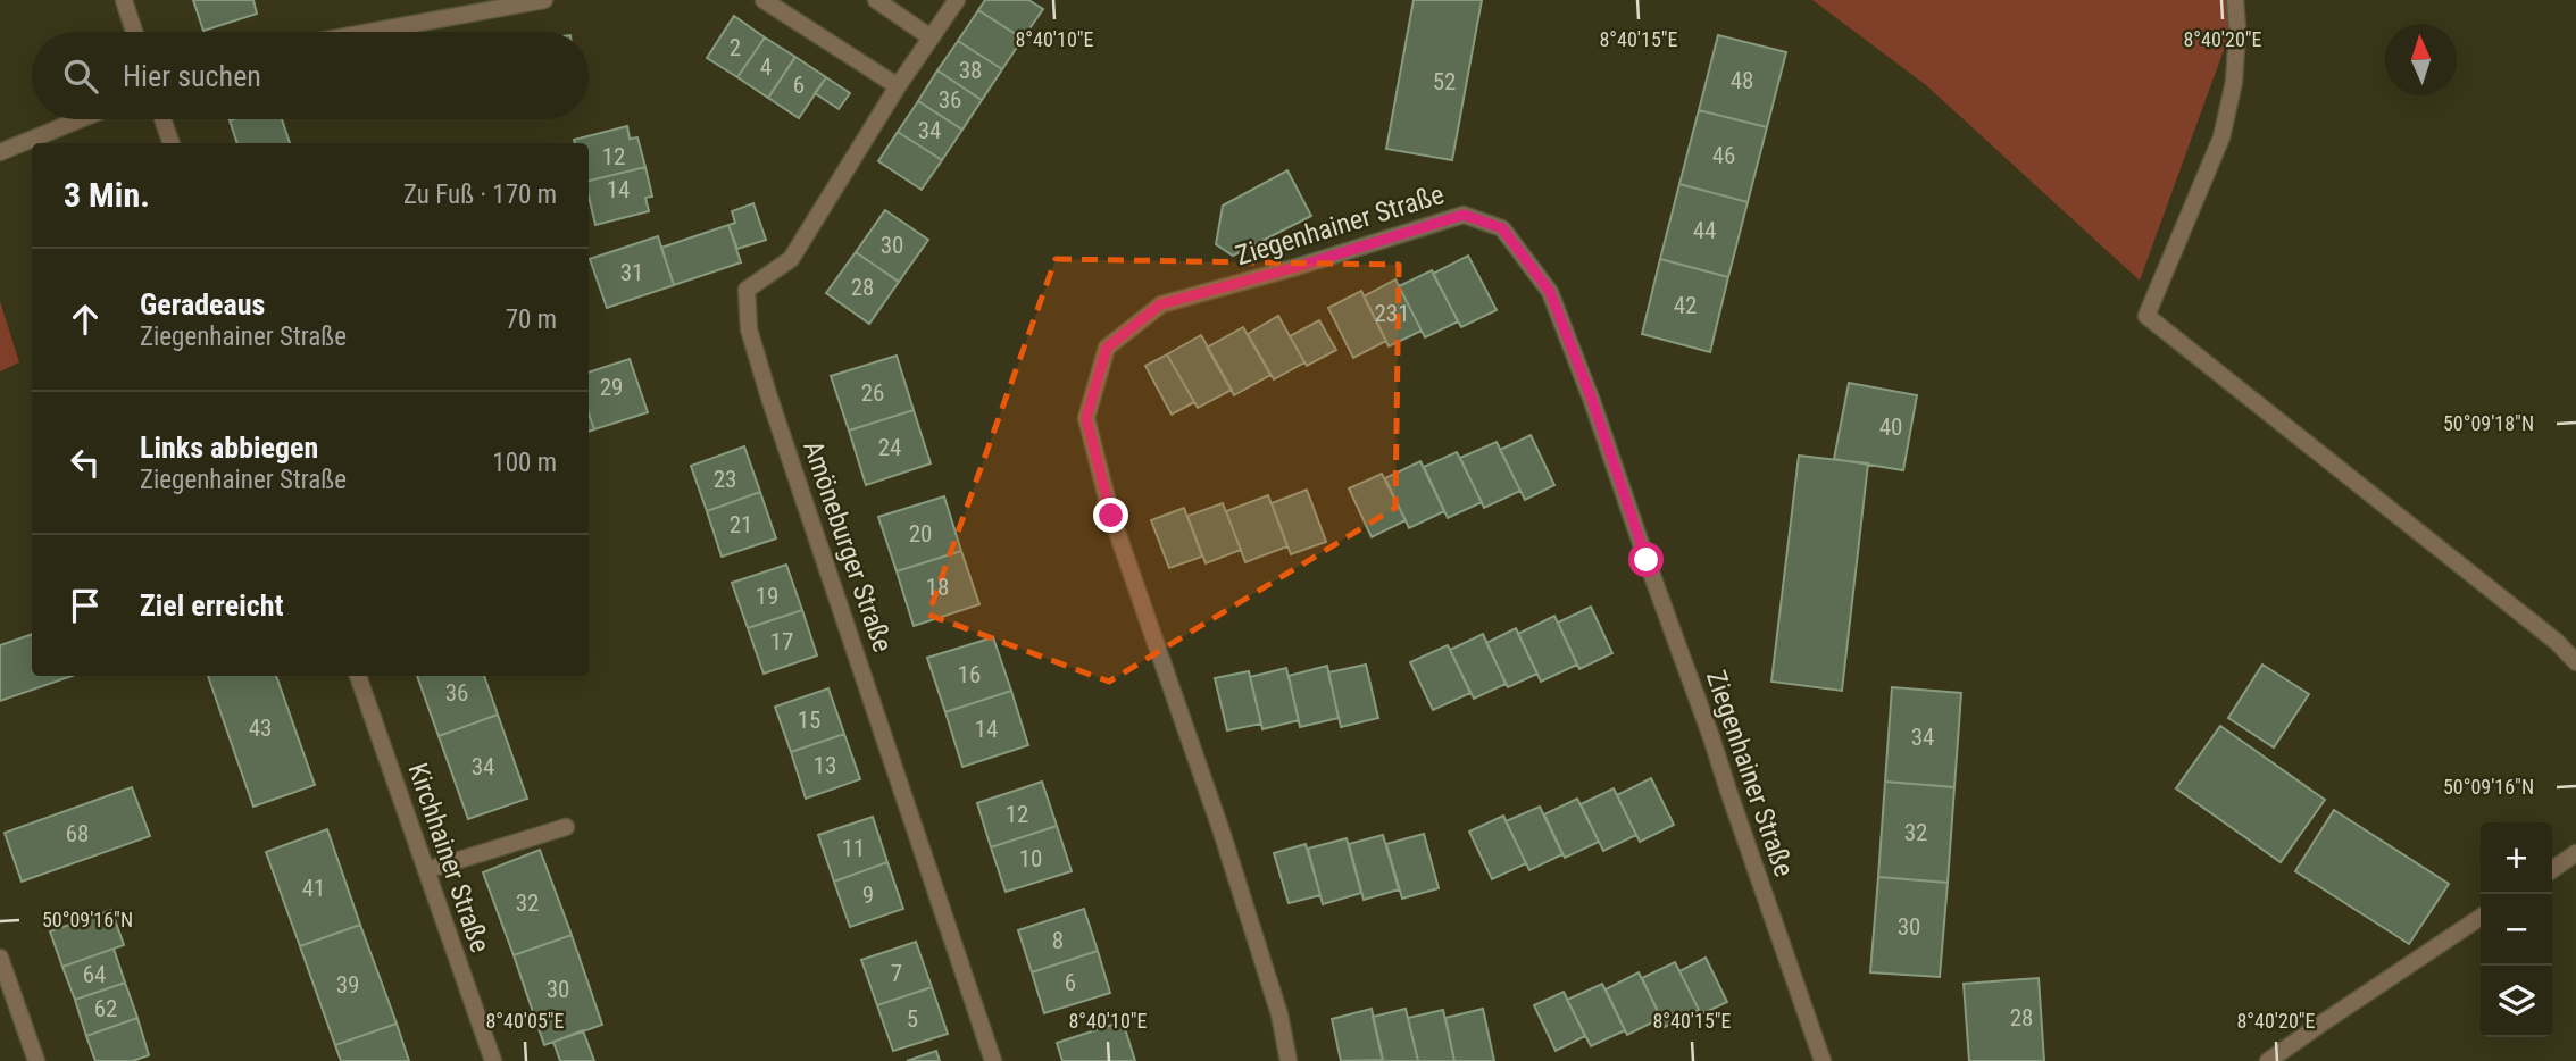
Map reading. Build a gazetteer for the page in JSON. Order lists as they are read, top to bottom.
{
  "streets": {
    "street": ["Ziegenhainer Straße", "Amöneburger Straße", "Kirchhainer Straße"]
  },
  "house_numbers": [
    "2",
    "4",
    "38",
    "48",
    "52",
    "6",
    "36",
    "34",
    "46",
    "12",
    "14",
    "44",
    "30",
    "31",
    "28",
    "42",
    "231",
    "29",
    "26",
    "40",
    "24",
    "23",
    "21",
    "20",
    "18",
    "19",
    "17",
    "16",
    "36",
    "15",
    "43",
    "14",
    "34",
    "13",
    "34",
    "12",
    "32",
    "68",
    "11",
    "10",
    "41",
    "9",
    "32",
    "30",
    "8",
    "7",
    "64",
    "6",
    "39",
    "30",
    "62",
    "28",
    "5"
  ],
  "north": "top",
  "page": {
    "search": "Hier suchen",
    "heading": ["3 Min.", "Zu Fuß · 170 m"],
    "list": [
      ["Geradeaus", "Ziegenhainer Straße", "70 m"],
      ["Links abbiegen", "Ziegenhainer Straße", "100 m"],
      "Ziel erreicht"
    ],
    "map_buttons": ["+", "−"]
  },
  "coordinates": [
    "8°40'10\"E",
    "8°40'15\"E",
    "8°40'20\"E",
    "50°09'18\"N",
    "50°09'16\"N",
    "8°40'05\"E"
  ]
}
